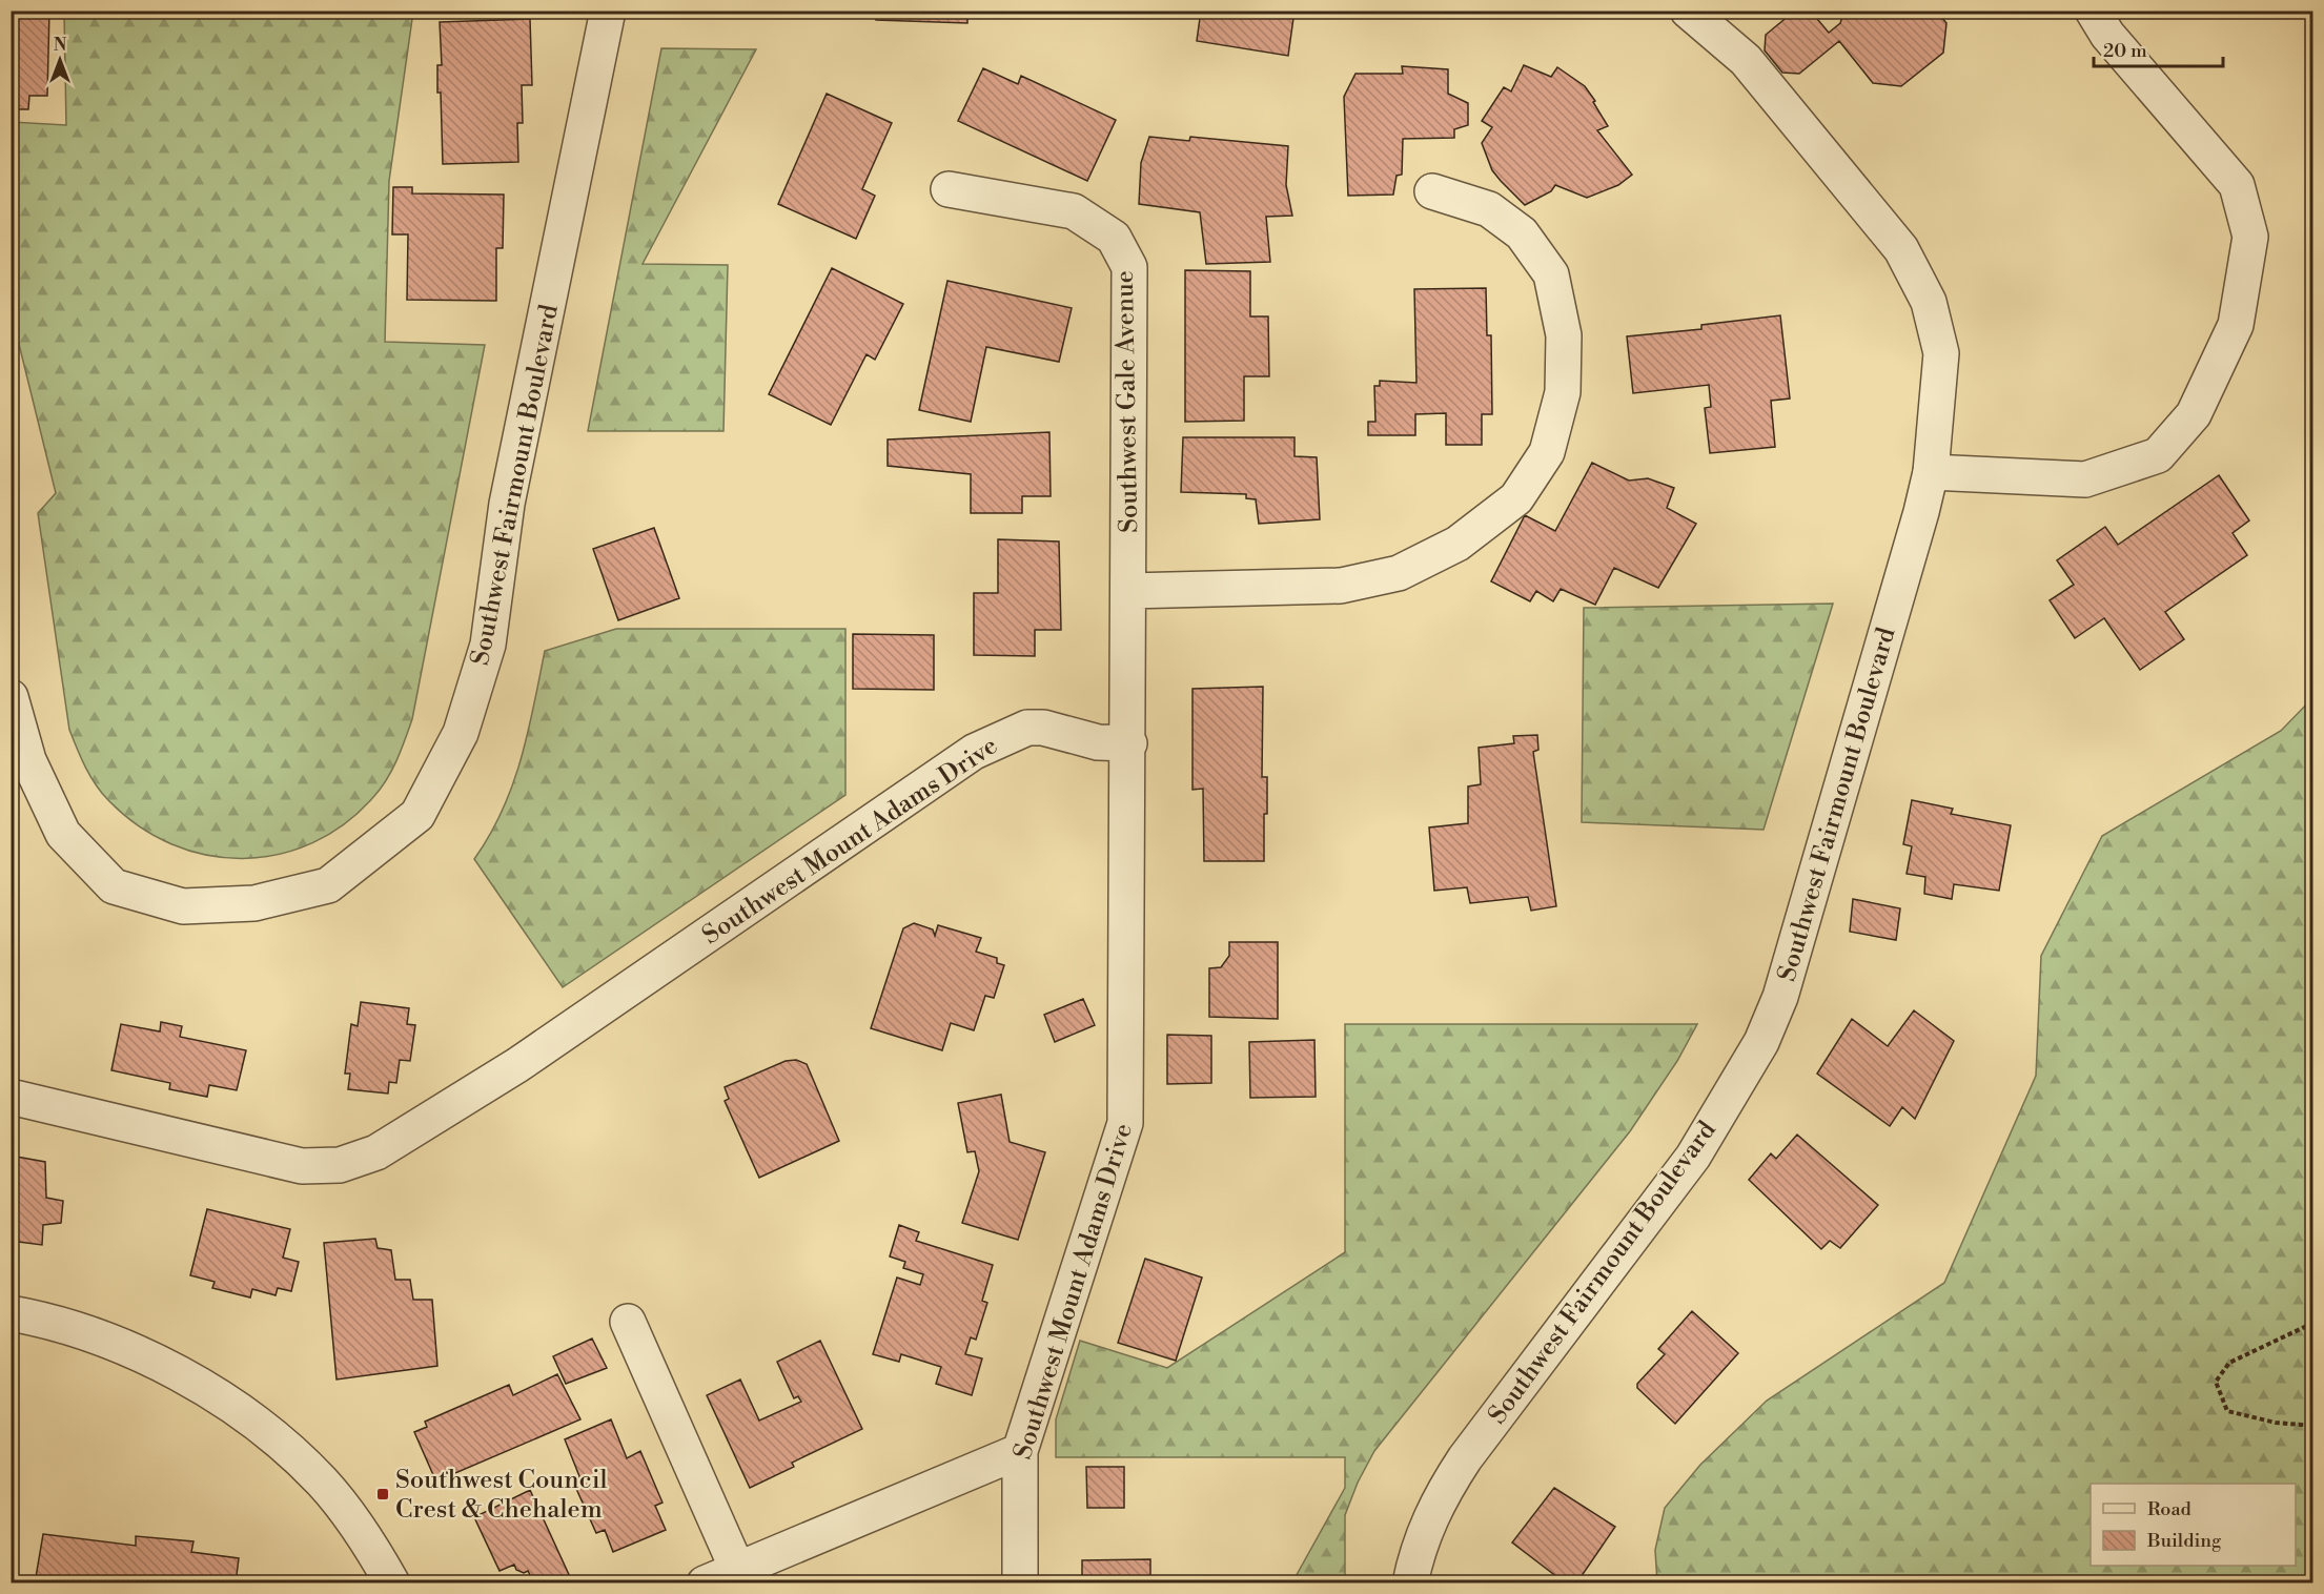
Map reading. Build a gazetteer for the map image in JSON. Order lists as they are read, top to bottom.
{
  "streets": {
    "street": ["Southwest Gale Avenue", "Southwest Fairmount Boulevard", "Southwest Mount Adams Drive"]
  },
  "crossings": [
    ["Southwest Gale Avenue", "Southwest Mount Adams Drive"]
  ],
  "places": {
    "transit": ["Southwest Council Crest & Chehalem"]
  },
  "legend": ["Road", "Building"],
  "scale_bar": "20 m",
  "north": "top"
}
